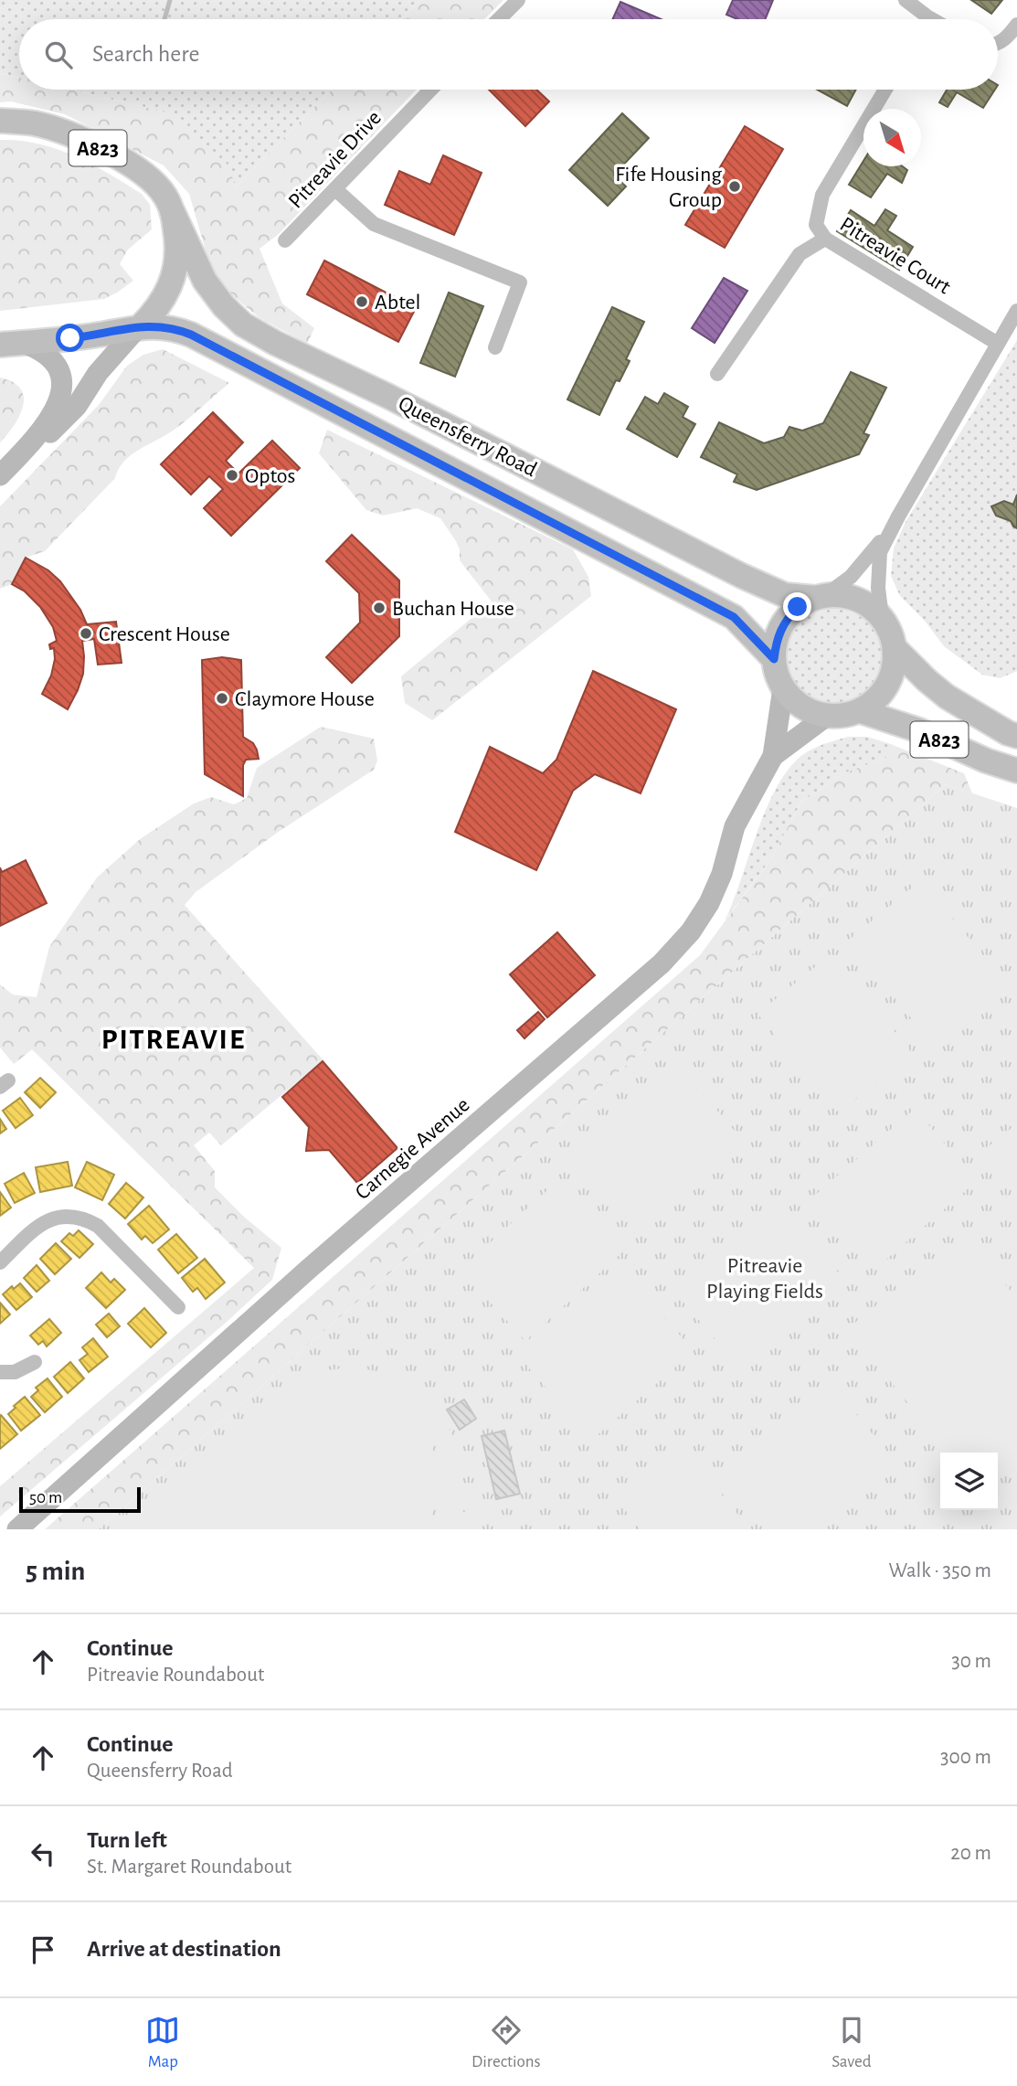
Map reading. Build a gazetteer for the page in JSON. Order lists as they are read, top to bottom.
{
  "streets": {
    "main road": ["A823", "Queensferry Road"],
    "street": ["Pitreavie Drive", "Pitreavie Court", "Carnegie Avenue"]
  },
  "crossings": [
    ["A823", "Queensferry Road"]
  ],
  "districts": ["PITREAVIE"],
  "parks": ["Pitreavie Playing Fields"],
  "places": [
    "Fife Housing Group",
    "Abtel",
    "Optos",
    "Buchan House",
    "Crescent House",
    "Claymore House"
  ],
  "scale_bar": "50 m",
  "north": "bottom right",
  "page": {
    "search": "Search here",
    "scale": "50 m",
    "heading": ["5 min", "Walk · 350 m"],
    "list": [
      ["Continue", "Pitreavie Roundabout", "30 m"],
      ["Continue", "Queensferry Road", "300 m"],
      ["Turn left", "St. Margaret Roundabout", "20 m"],
      "Arrive at destination"
    ],
    "nav": ["Map", "Directions", "Saved"]
  }
}
